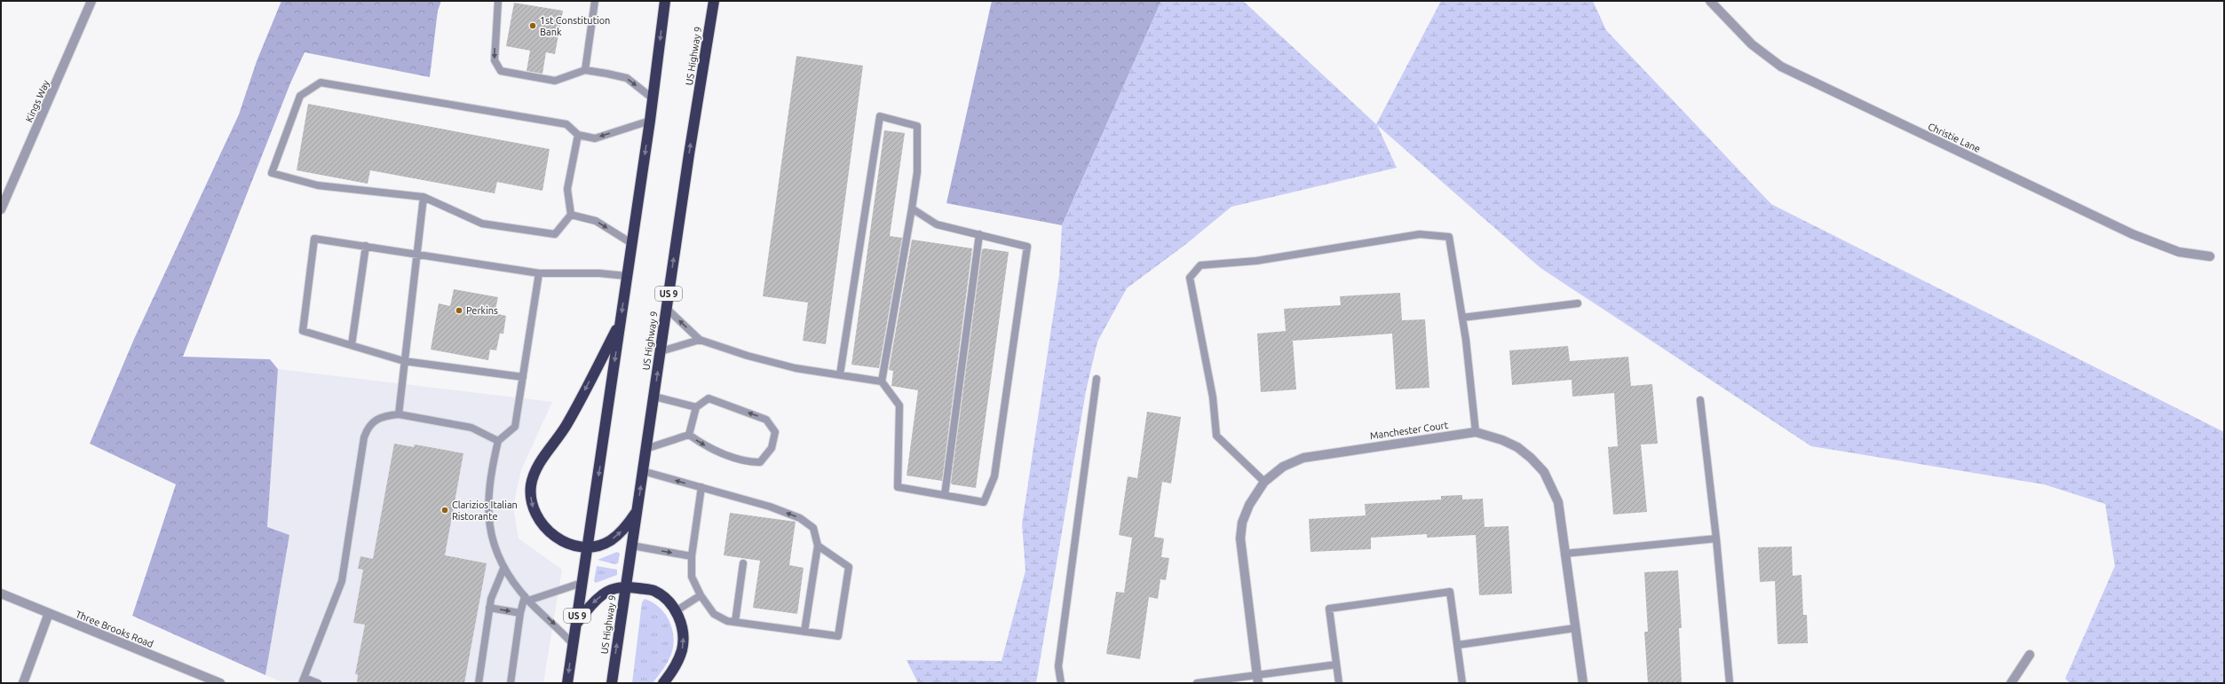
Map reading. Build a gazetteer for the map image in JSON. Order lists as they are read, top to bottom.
{
  "streets": {
    "highway": ["US Highway 9", "US 9"],
    "street": [
      "Kings Way",
      "Christie Lane",
      "Manchester Court",
      "Three Brooks Road"
    ]
  },
  "places": ["1st Constitution Bank", "Perkins", "Clarizios Italian Ristorante"]
}
